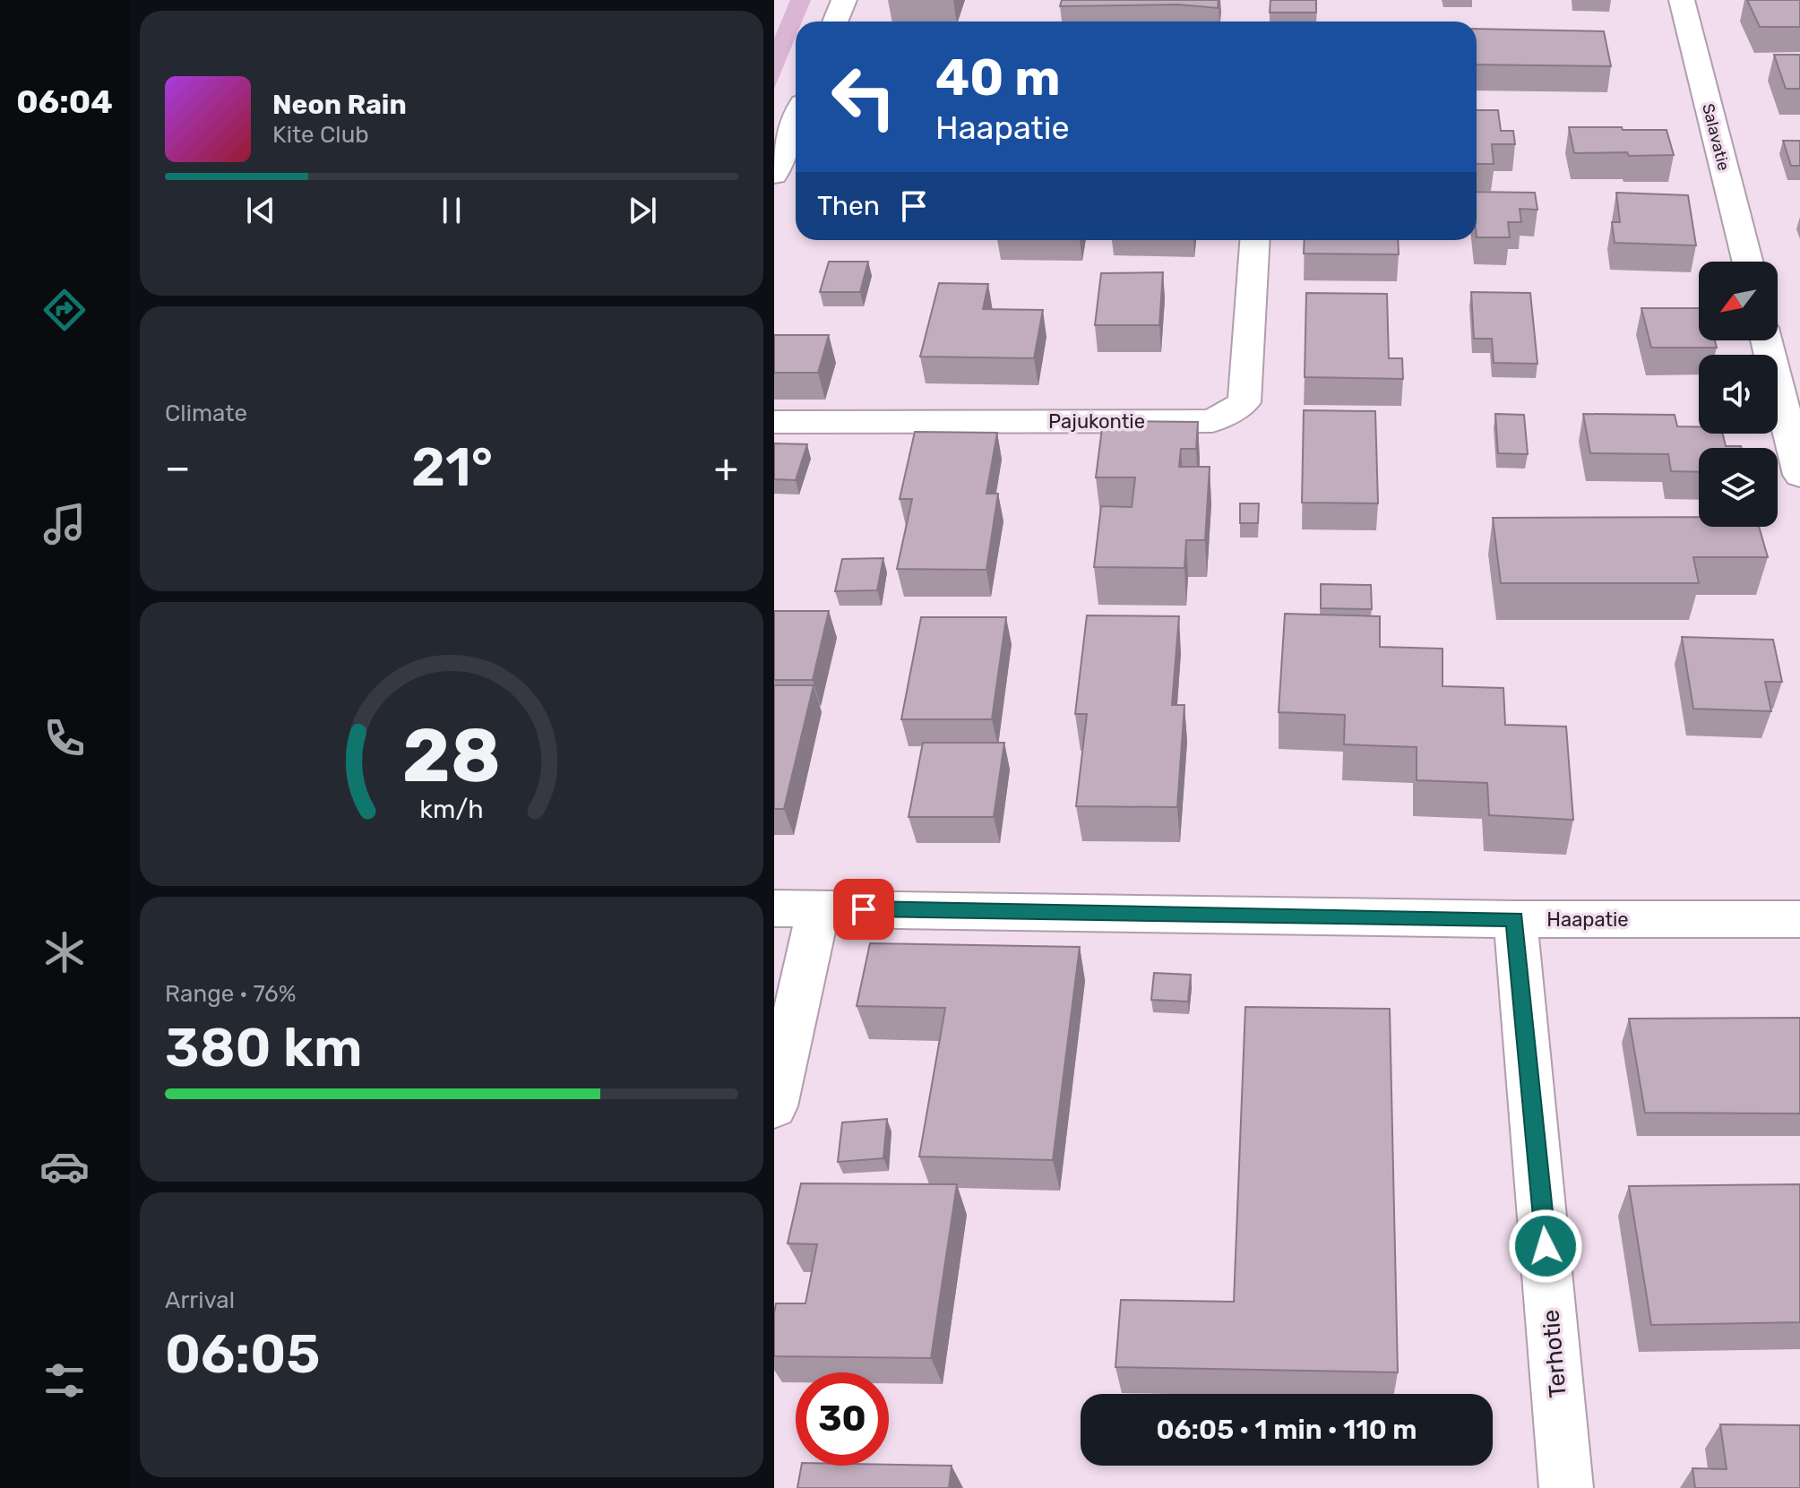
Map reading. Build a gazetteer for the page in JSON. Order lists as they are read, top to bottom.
{
  "streets": {
    "street": [
      "Salavatie",
      "Pajukontie",
      "Haapatie",
      "Terhotie"
    ]
  },
  "crossings": [
    ["Haapatie", "Terhotie"]
  ],
  "north": "bottom left",
  "page": {
    "tabs": "06:04",
    "turn": ["40 m", "Haapatie"],
    "song": ["Neon Rain", "Kite Club"],
    "then": "Then",
    "tile": [
      "Climate",
      ["Range · 76%", "380 km"],
      ["Arrival", "06:05"]
    ],
    "heat": ["−", "21°", "+"],
    "limit": "30",
    "trip": "06:05 · 1 min · 110 m",
    "gauge": ["28", "km/h"]
  }
}
